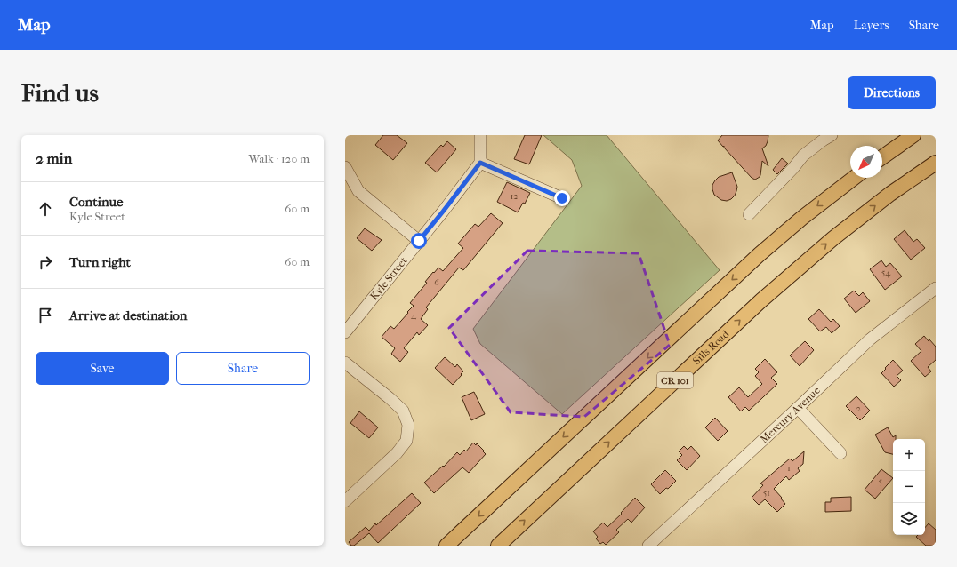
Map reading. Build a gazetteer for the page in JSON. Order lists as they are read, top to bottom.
{
  "streets": {
    "main road": ["Sills Road", "CR 101"],
    "street": ["Kyle Street", "Mercury Avenue"]
  },
  "house_numbers": [
    "12",
    "54",
    "6",
    "4",
    "2",
    "1",
    "5",
    "51"
  ],
  "north": "bottom left",
  "page": {
    "header": "Map",
    "nav": ["Map", "Layers", "Share"],
    "buttons": [
      "Directions",
      ["Save", "Share"]
    ],
    "title": "Find us",
    "heading": ["2 min", "Walk · 120 m"],
    "list": [
      ["Continue", "Kyle Street", "60 m"],
      ["Turn right", "60 m"],
      "Arrive at destination"
    ],
    "map_buttons": ["+", "−"]
  }
}
